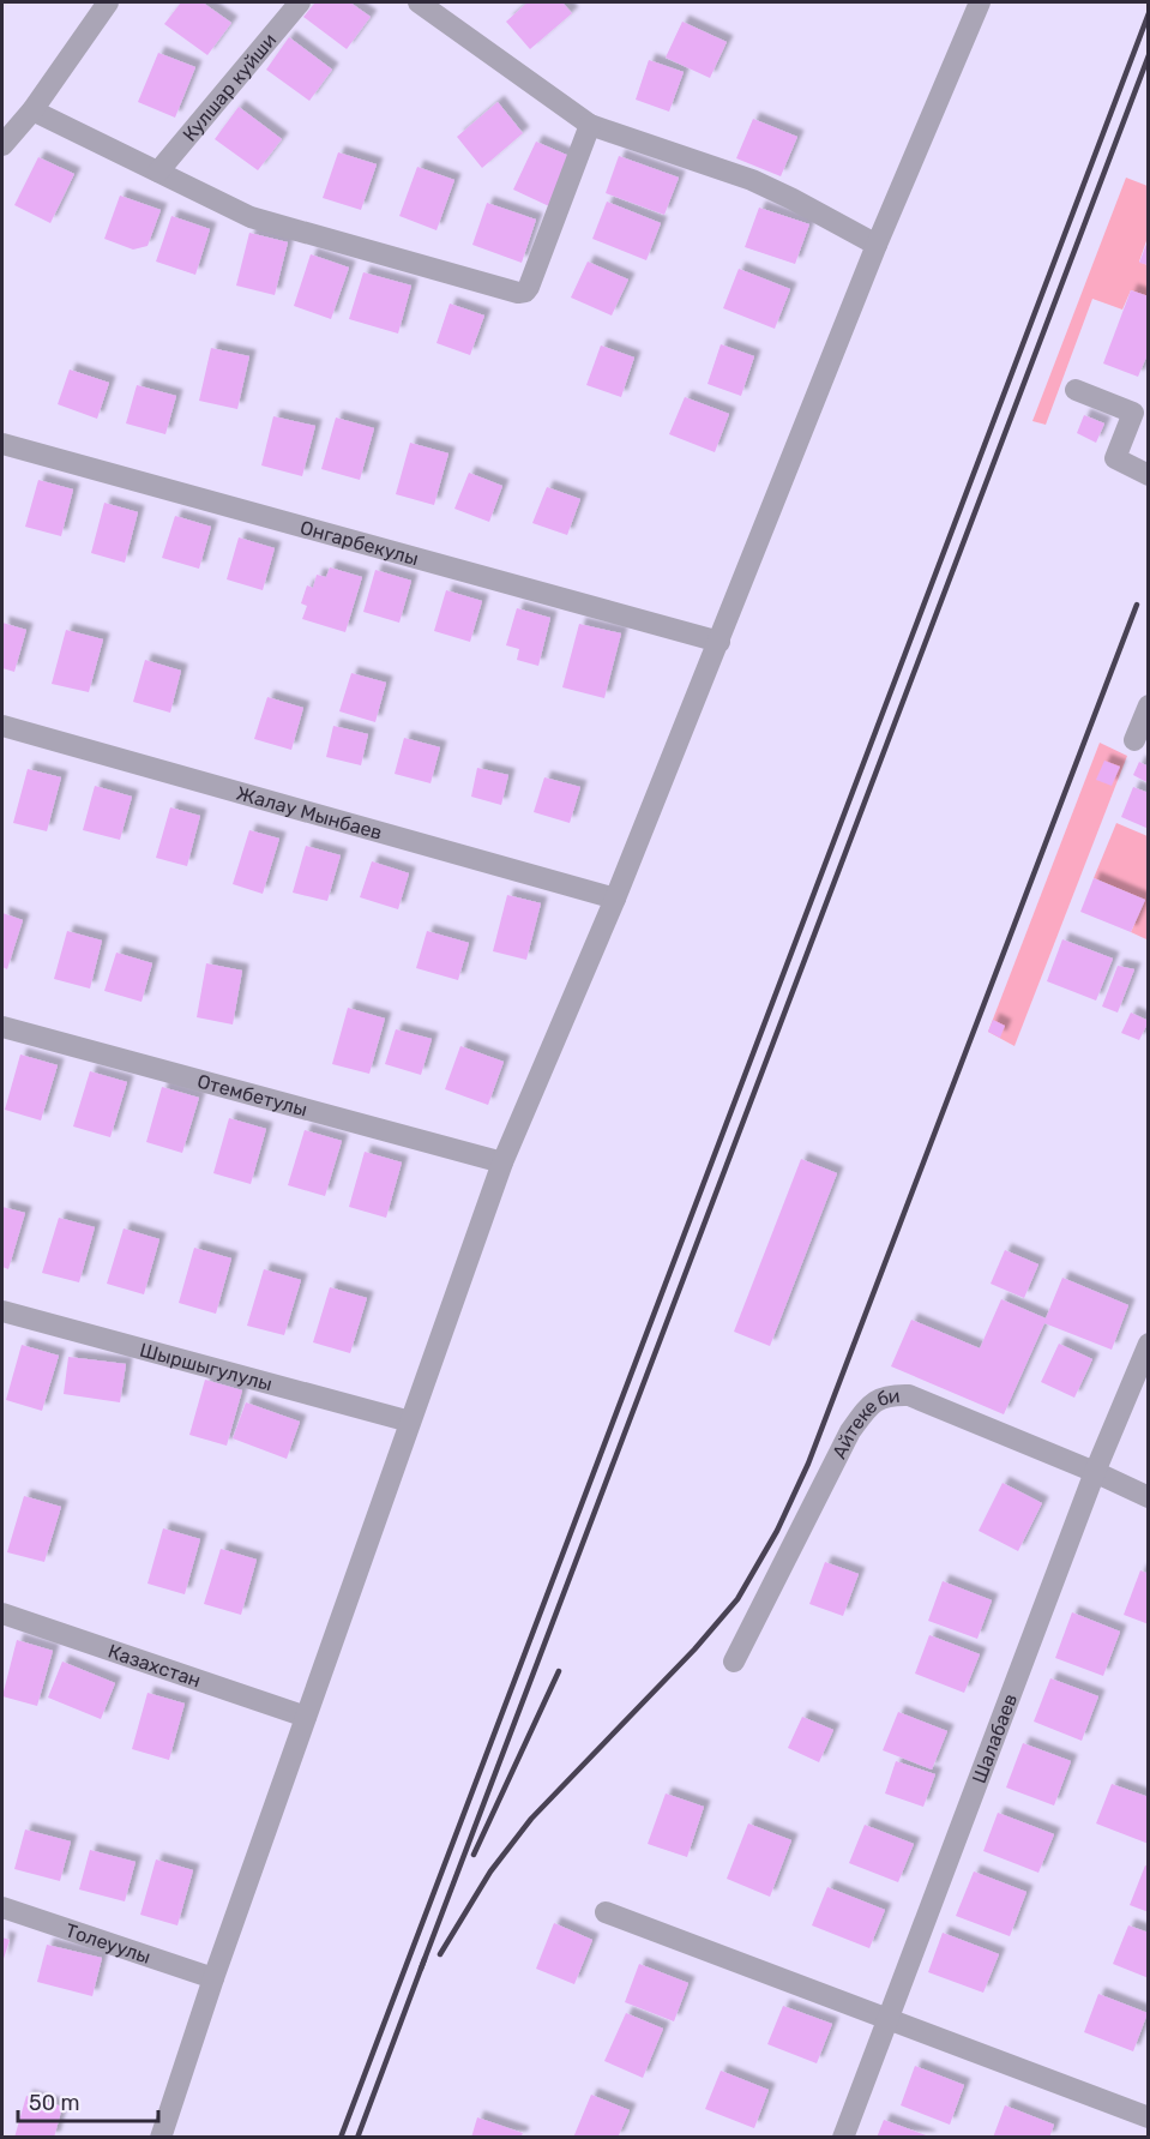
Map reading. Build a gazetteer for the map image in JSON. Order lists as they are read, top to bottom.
{
  "streets": {
    "street": [
      "Кулшар куйши",
      "Онгарбекулы",
      "Жалау Мынбаев",
      "Отембетулы",
      "Шыршыгулулы",
      "Айтеке би",
      "Казахстан",
      "Шалабаев",
      "Толеуулы"
    ]
  },
  "crossings": [
    ["Айтеке би", "Шалабаев"]
  ],
  "scale_bar": "50 m"
}
